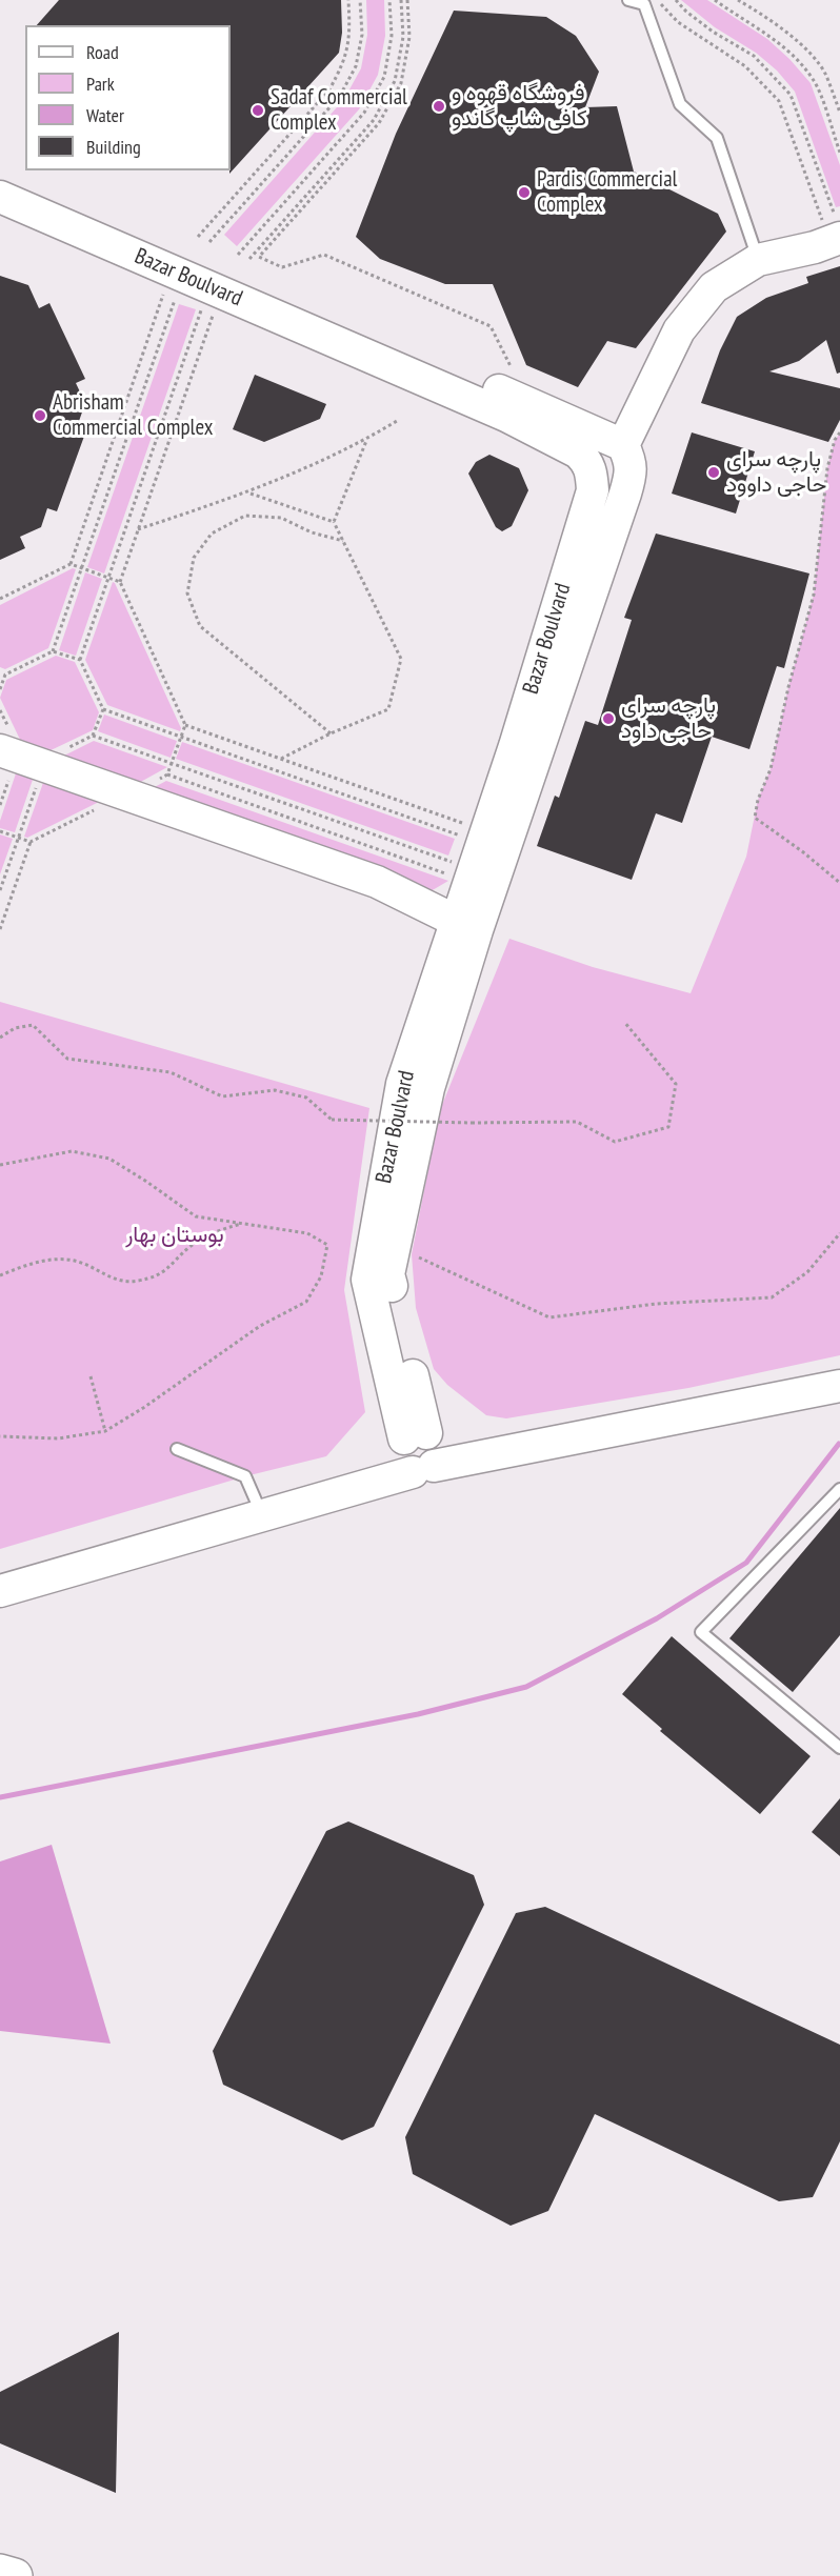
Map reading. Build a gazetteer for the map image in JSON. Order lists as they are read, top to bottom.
{
  "streets": {
    "street": ["Bazar Boulvard"]
  },
  "parks": ["بوستان بهار"],
  "places": [
    "فروشگاه قهوه و کافی شاپ گاندو",
    "Sadaf Commercial Complex",
    "Pardis Commercial Complex",
    "Abrisham Commercial Complex",
    "پارچه سرای حاجی داوود",
    "پارچه سرای حاجی داود"
  ],
  "legend": [
    "Road",
    "Park",
    "Water",
    "Building"
  ]
}
